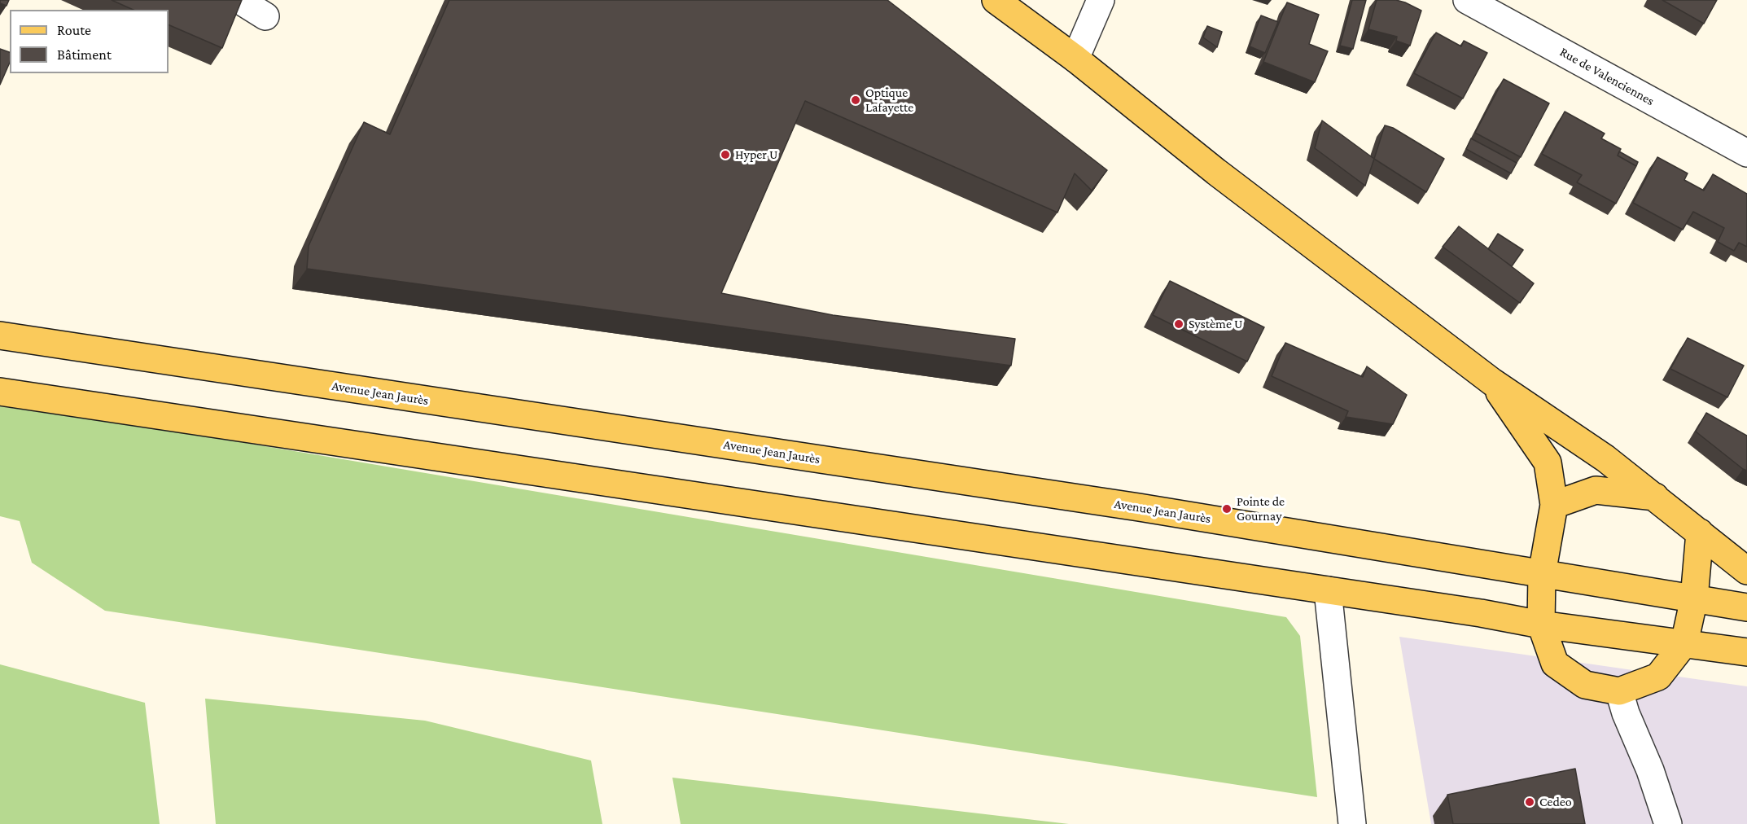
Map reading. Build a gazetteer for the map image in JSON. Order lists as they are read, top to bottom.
{
  "streets": {
    "main road": ["Avenue Jean Jaurès"],
    "street": ["Rue de Valenciennes"]
  },
  "places": [
    "Optique Lafayette",
    "Hyper U",
    "Système U",
    "Pointe de Gournay",
    "Cedeo"
  ],
  "legend": ["Route", "Bâtiment"]
}
